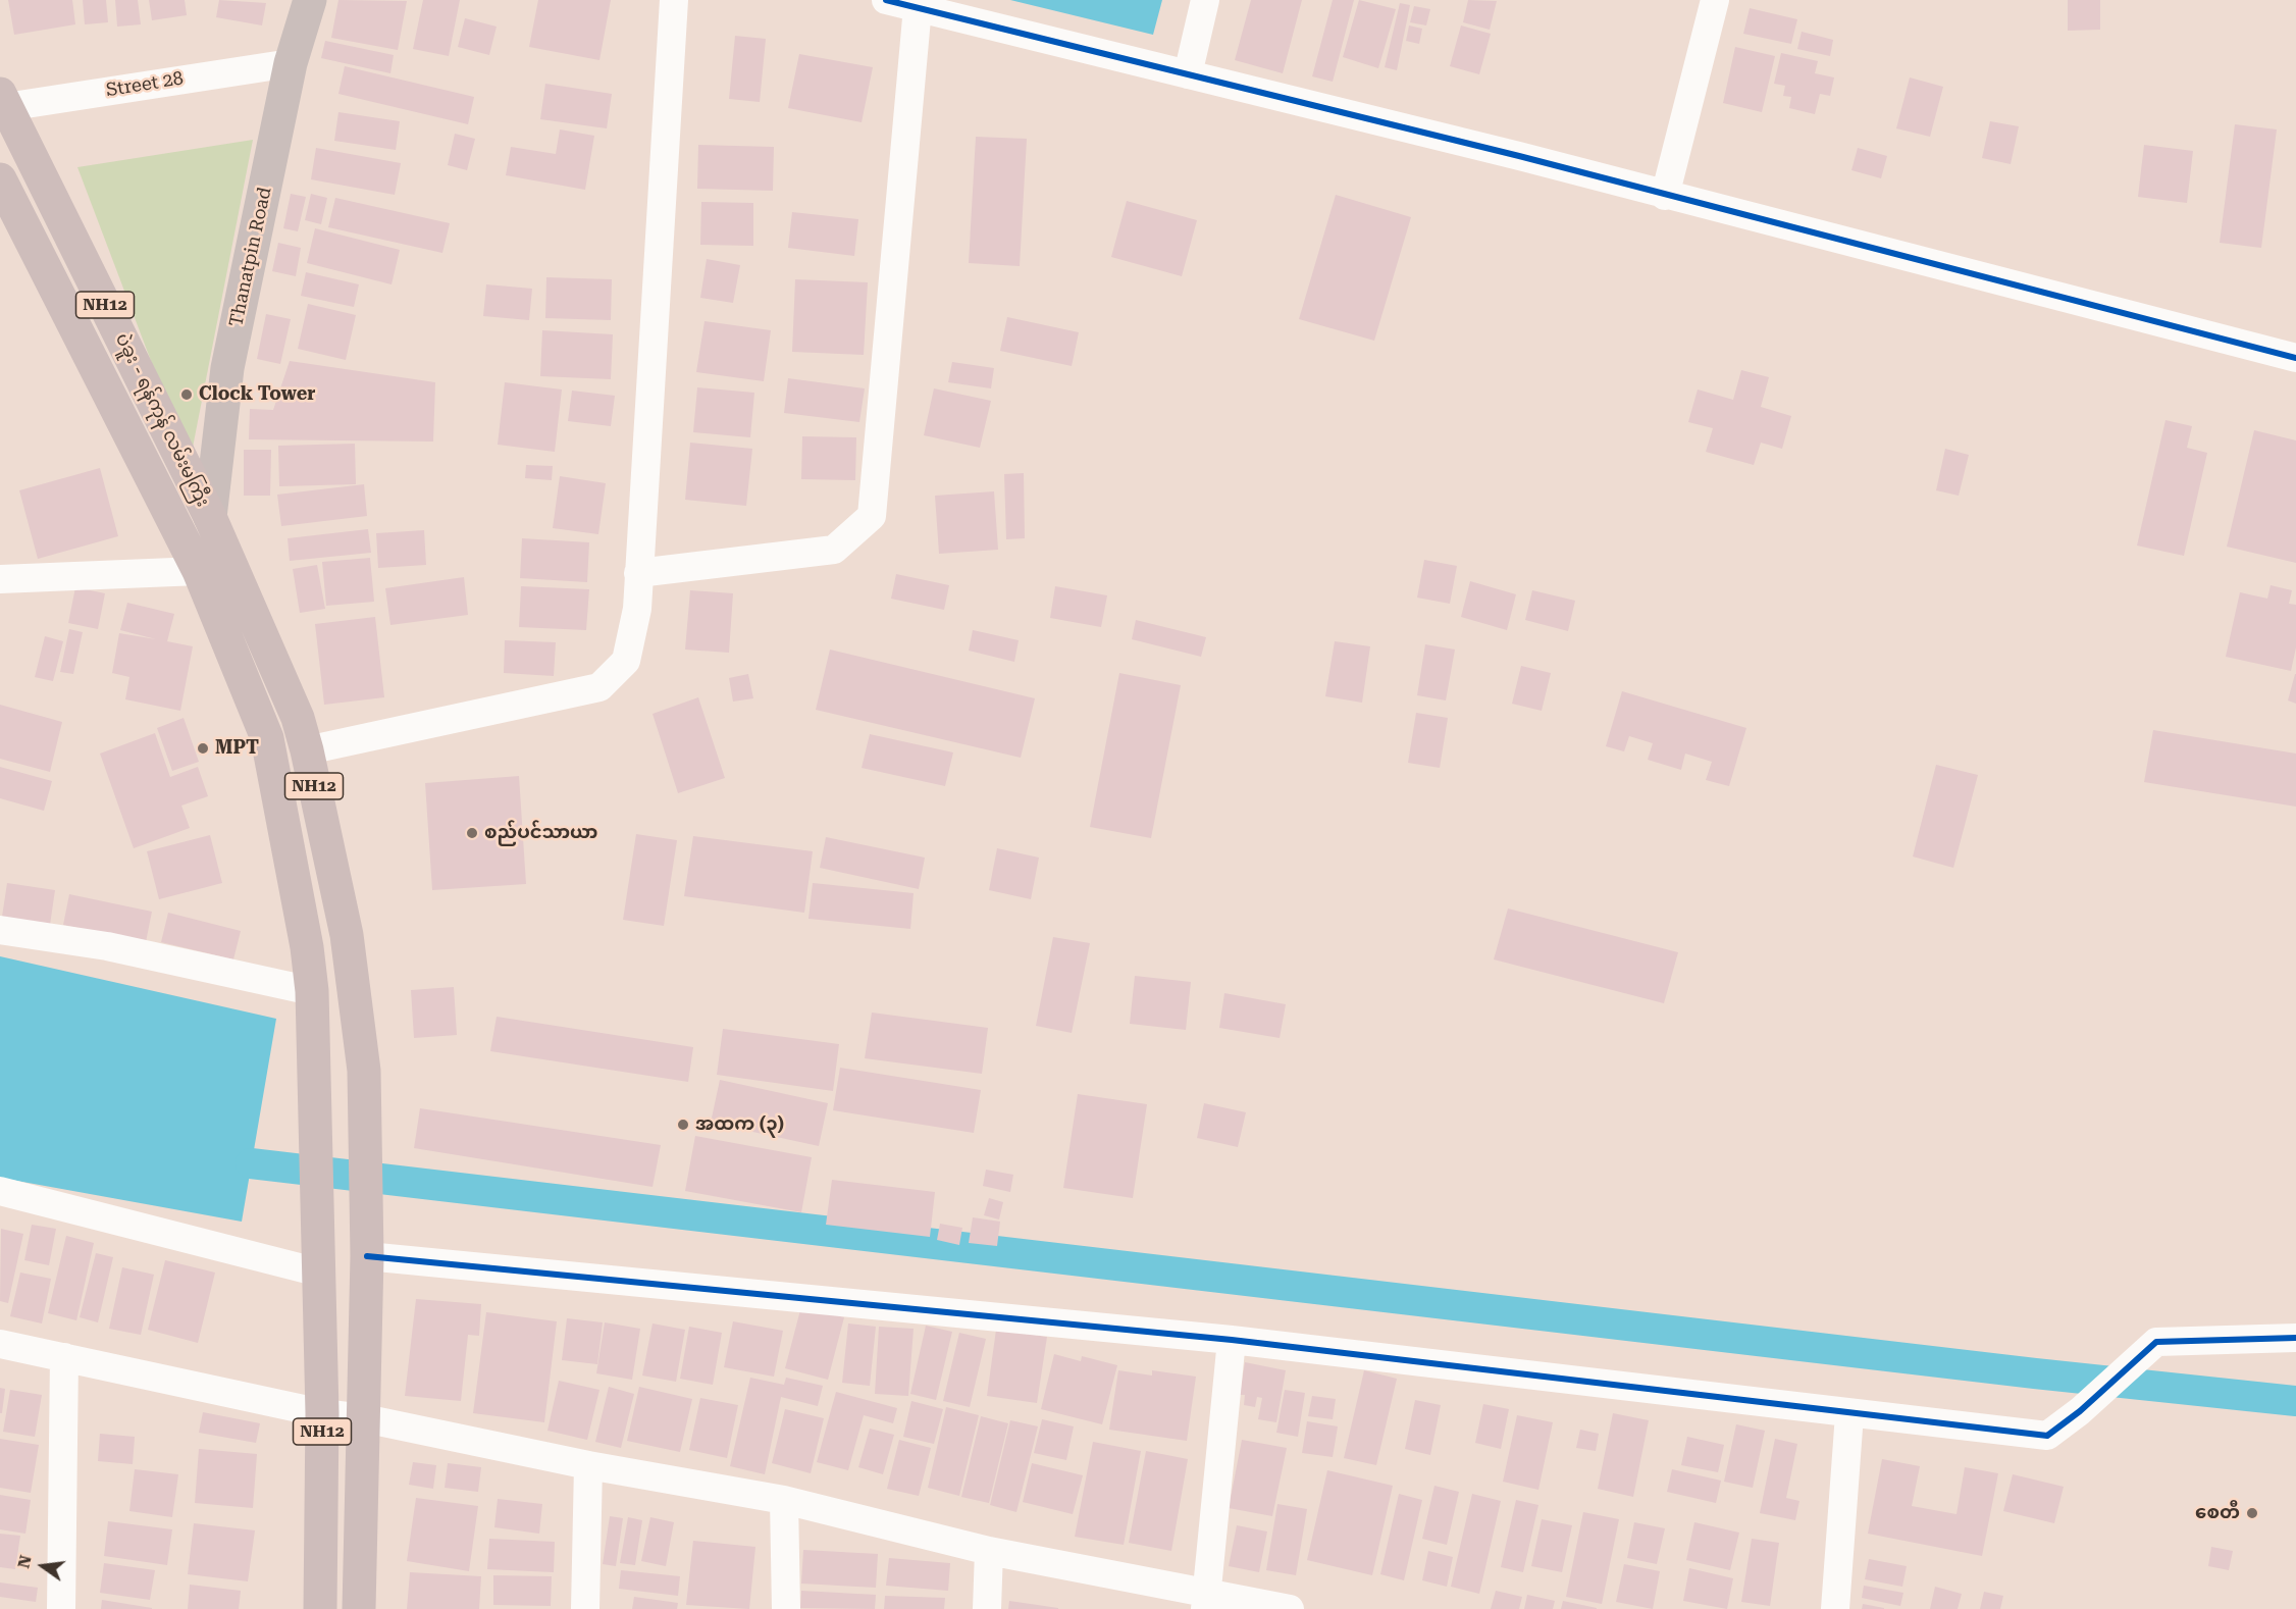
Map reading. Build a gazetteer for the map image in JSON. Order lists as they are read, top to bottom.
{
  "streets": {
    "highway": ["NH12", "ပဲခူး - ရန်ကုန် လမ်းမကြီး"],
    "main road": ["Thanatpin Road"],
    "street": ["Street 28"]
  },
  "crossings": [
    ["Street 28", "Thanatpin Road"],
    ["Street 28", "ပဲခူး - ရန်ကုန် လမ်းမကြီး"],
    ["Thanatpin Road", "NH12"],
    ["Thanatpin Road", "ပဲခူး - ရန်ကုန် လမ်းမကြီး"],
    ["NH12", "ပဲခူး - ရန်ကုန် လမ်းမကြီး"]
  ],
  "places": [
    "Clock Tower",
    "MPT",
    "စည်ပင်သာယာ",
    "အထက (၃)",
    "စေတီ"
  ],
  "north": "left"
}
